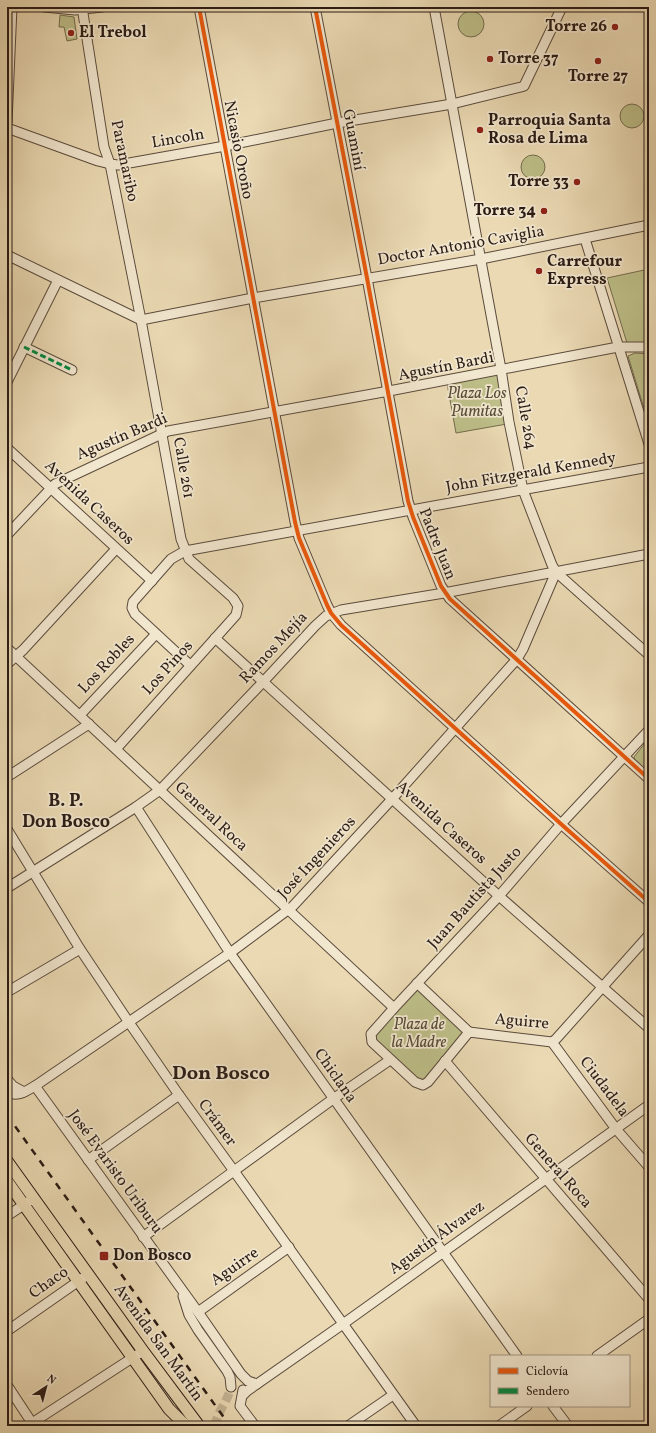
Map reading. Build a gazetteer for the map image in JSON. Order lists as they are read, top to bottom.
{
  "streets": {
    "main road": ["Avenida San Martín"],
    "street": [
      "Lincoln",
      "Guaminí",
      "Nicasio Oroño",
      "Paramaribo",
      "Doctor Antonio Caviglia",
      "Agustín Bardi",
      "Calle 264",
      "Calle 261",
      "John Fitzgerald Kennedy",
      "Avenida Caseros",
      "Padre Juan",
      "Ramos Mejía",
      "Los Robles",
      "Los Pinos",
      "General Roca",
      "José Ingenieros",
      "Juan Bautista Justo",
      "Aguirre",
      "Chiclana",
      "Ciudadela",
      "Crámer",
      "José Evaristo Uriburu",
      "Agustín Álvarez",
      "Chaco"
    ]
  },
  "crossings": [
    ["Lincoln", "Guaminí"],
    ["Lincoln", "Nicasio Oroño"],
    ["Lincoln", "Paramaribo"],
    ["Lincoln", "Calle 264"],
    ["Guaminí", "Doctor Antonio Caviglia"],
    ["Guaminí", "Padre Juan"],
    ["Nicasio Oroño", "Doctor Antonio Caviglia"],
    ["Nicasio Oroño", "Agustín Bardi"],
    ["Nicasio Oroño", "John Fitzgerald Kennedy"],
    ["Nicasio Oroño", "Ramos Mejía"],
    ["Nicasio Oroño", "José Ingenieros"],
    ["Nicasio Oroño", "Juan Bautista Justo"],
    ["Paramaribo", "Doctor Antonio Caviglia"],
    ["Paramaribo", "Calle 261"],
    ["Doctor Antonio Caviglia", "Calle 264"],
    ["Doctor Antonio Caviglia", "Calle 261"],
    ["Doctor Antonio Caviglia", "Padre Juan"],
    ["Agustín Bardi", "Calle 264"],
    ["Agustín Bardi", "Calle 261"],
    ["Agustín Bardi", "Avenida Caseros"],
    ["Agustín Bardi", "Padre Juan"],
    ["Calle 264", "John Fitzgerald Kennedy"],
    ["Calle 264", "Ramos Mejía"],
    ["Calle 264", "José Ingenieros"],
    ["Calle 261", "John Fitzgerald Kennedy"],
    ["Calle 261", "Los Pinos"],
    ["John Fitzgerald Kennedy", "Avenida Caseros"],
    ["John Fitzgerald Kennedy", "Padre Juan"],
    ["John Fitzgerald Kennedy", "Los Robles"],
    ["John Fitzgerald Kennedy", "Los Pinos"],
    ["Avenida Caseros", "Ramos Mejía"],
    ["Avenida Caseros", "Los Pinos"],
    ["Avenida Caseros", "José Ingenieros"],
    ["Avenida Caseros", "Juan Bautista Justo"],
    ["Avenida Caseros", "Aguirre"],
    ["Padre Juan", "Ramos Mejía"],
    ["Padre Juan", "José Ingenieros"],
    ["Padre Juan", "Juan Bautista Justo"],
    ["Ramos Mejía", "General Roca"],
    ["Ramos Mejía", "José Ingenieros"],
    ["Ramos Mejía", "Chiclana"],
    ["Ramos Mejía", "Crámer"],
    ["Los Robles", "General Roca"],
    ["Los Pinos", "General Roca"],
    ["General Roca", "José Ingenieros"],
    ["General Roca", "Juan Bautista Justo"],
    ["General Roca", "Agustín Álvarez"],
    ["José Ingenieros", "Chiclana"],
    ["José Ingenieros", "Crámer"],
    ["José Ingenieros", "José Evaristo Uriburu"],
    ["Aguirre", "Ciudadela"],
    ["Aguirre", "Crámer"],
    ["Aguirre", "José Evaristo Uriburu"],
    ["Chiclana", "Agustín Álvarez"],
    ["Ciudadela", "Agustín Álvarez"],
    ["Crámer", "Agustín Álvarez"],
    ["José Evaristo Uriburu", "Agustín Álvarez"],
    ["Chaco", "Avenida San Martín"]
  ],
  "districts": ["B. P. Don Bosco", "Don Bosco"],
  "parks": ["Plaza Los Pumitas", "Plaza de la Madre"],
  "places": {
    "other": [
      "Torre 26",
      "El Trebol",
      "Torre 37",
      "Torre 27",
      "Parroquia Santa Rosa de Lima",
      "Torre 33",
      "Torre 34",
      "Carrefour Express"
    ],
    "transit": ["Don Bosco"]
  },
  "legend": ["Ciclovía", "Sendero"],
  "north": "top right"
}
